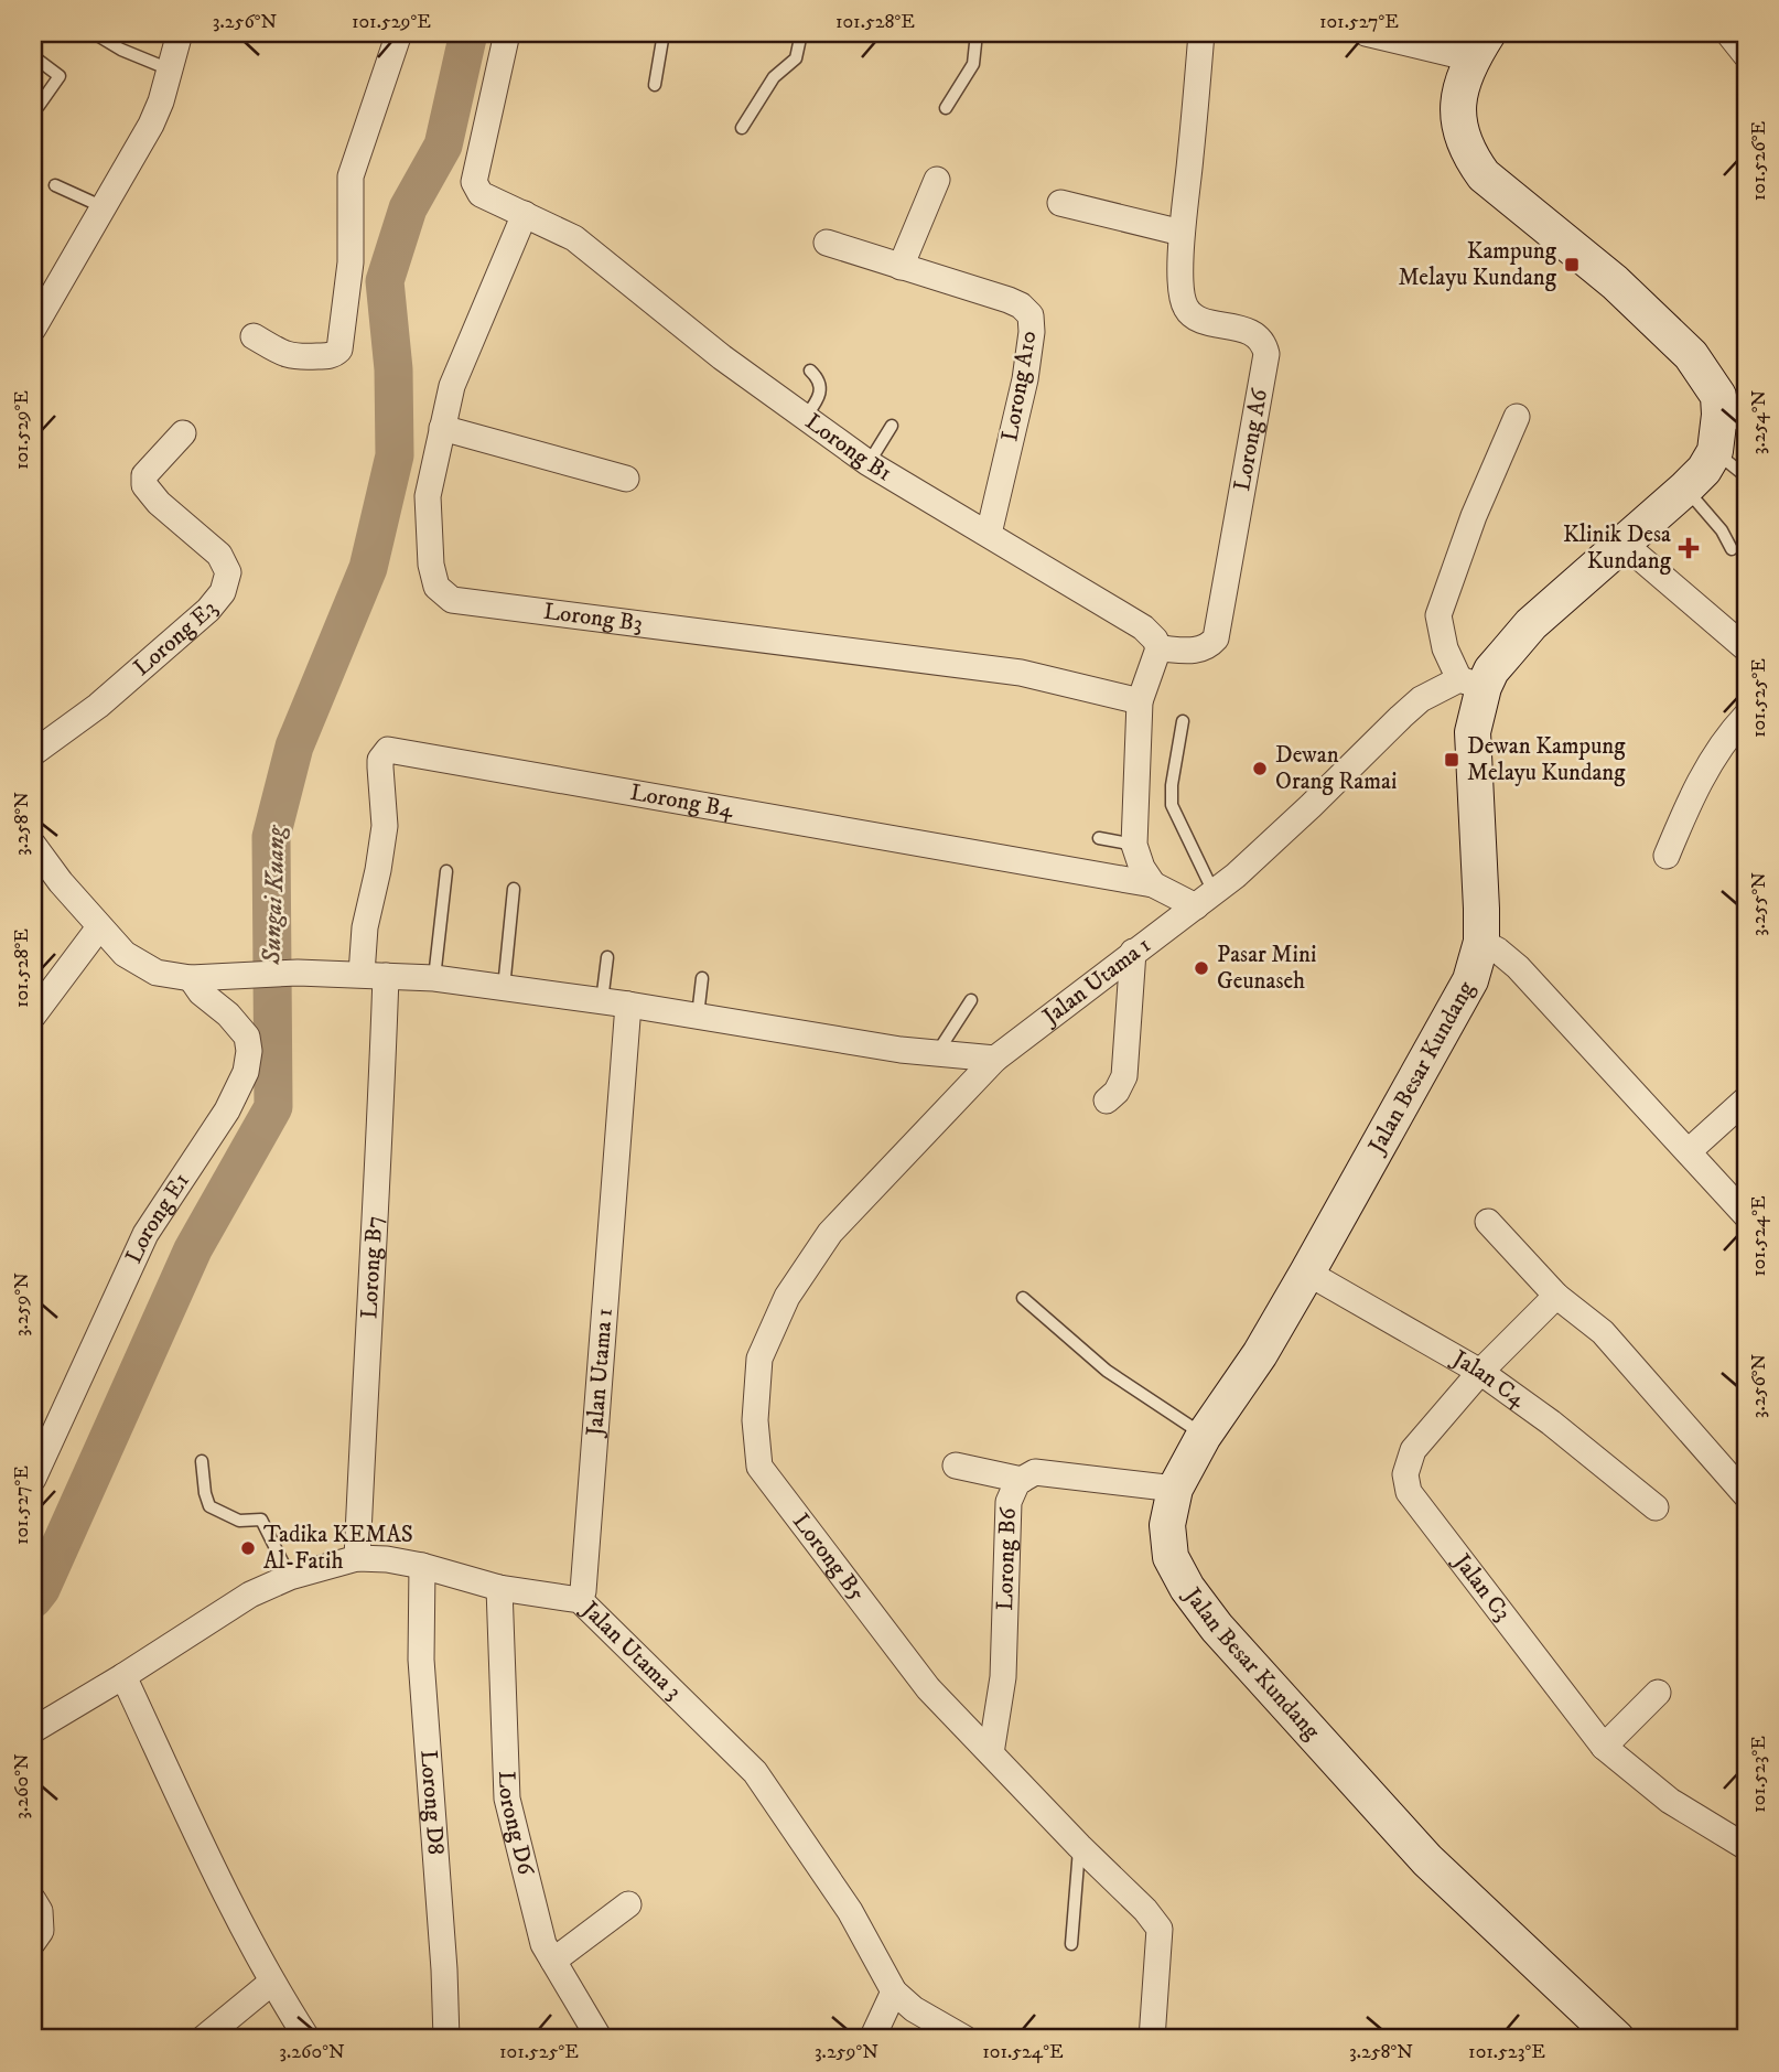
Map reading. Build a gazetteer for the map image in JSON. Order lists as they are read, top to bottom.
{
  "streets": {
    "main road": ["Jalan Besar Kundang"],
    "street": [
      "Lorong A10",
      "Lorong A6",
      "Lorong B1",
      "Lorong B3",
      "Lorong E3",
      "Lorong B4",
      "Jalan Utama 1",
      "Lorong E1",
      "Lorong B7",
      "Jalan C4",
      "Lorong B5",
      "Lorong B6",
      "Jalan C3",
      "Jalan Utama 3",
      "Lorong D8",
      "Lorong D6"
    ]
  },
  "crossings": [
    ["Lorong A10", "Lorong B1"],
    ["Lorong A6", "Lorong B1"],
    ["Lorong B1", "Lorong B3"],
    ["Lorong B4", "Jalan Utama 1"],
    ["Lorong B4", "Lorong B7"],
    ["Jalan Utama 1", "Jalan Besar Kundang"],
    ["Jalan Utama 1", "Lorong B5"],
    ["Jalan Utama 1", "Jalan Utama 3"],
    ["Jalan Besar Kundang", "Jalan C4"],
    ["Jalan Besar Kundang", "Lorong B6"],
    ["Lorong B7", "Jalan Utama 3"],
    ["Jalan C4", "Jalan C3"],
    ["Lorong B5", "Lorong B6"],
    ["Jalan Utama 3", "Lorong D8"],
    ["Jalan Utama 3", "Lorong D6"]
  ],
  "water": ["Sungai Kuang"],
  "places": {
    "transit": ["Kampung Melayu Kundang", "Dewan Kampung Melayu Kundang"],
    "health": ["Klinik Desa Kundang"],
    "other": ["Dewan Orang Ramai", "Pasar Mini Geunaseh", "Tadika KEMAS Al-Fatih"]
  },
  "coordinates": [
    "3.256°N",
    "101.529°E",
    "101.528°E",
    "101.527°E",
    "101.526°E",
    "3.254°N",
    "101.525°E",
    "3.258°N",
    "3.255°N",
    "101.524°E",
    "3.259°N",
    "101.523°E",
    "3.260°N"
  ]
}
